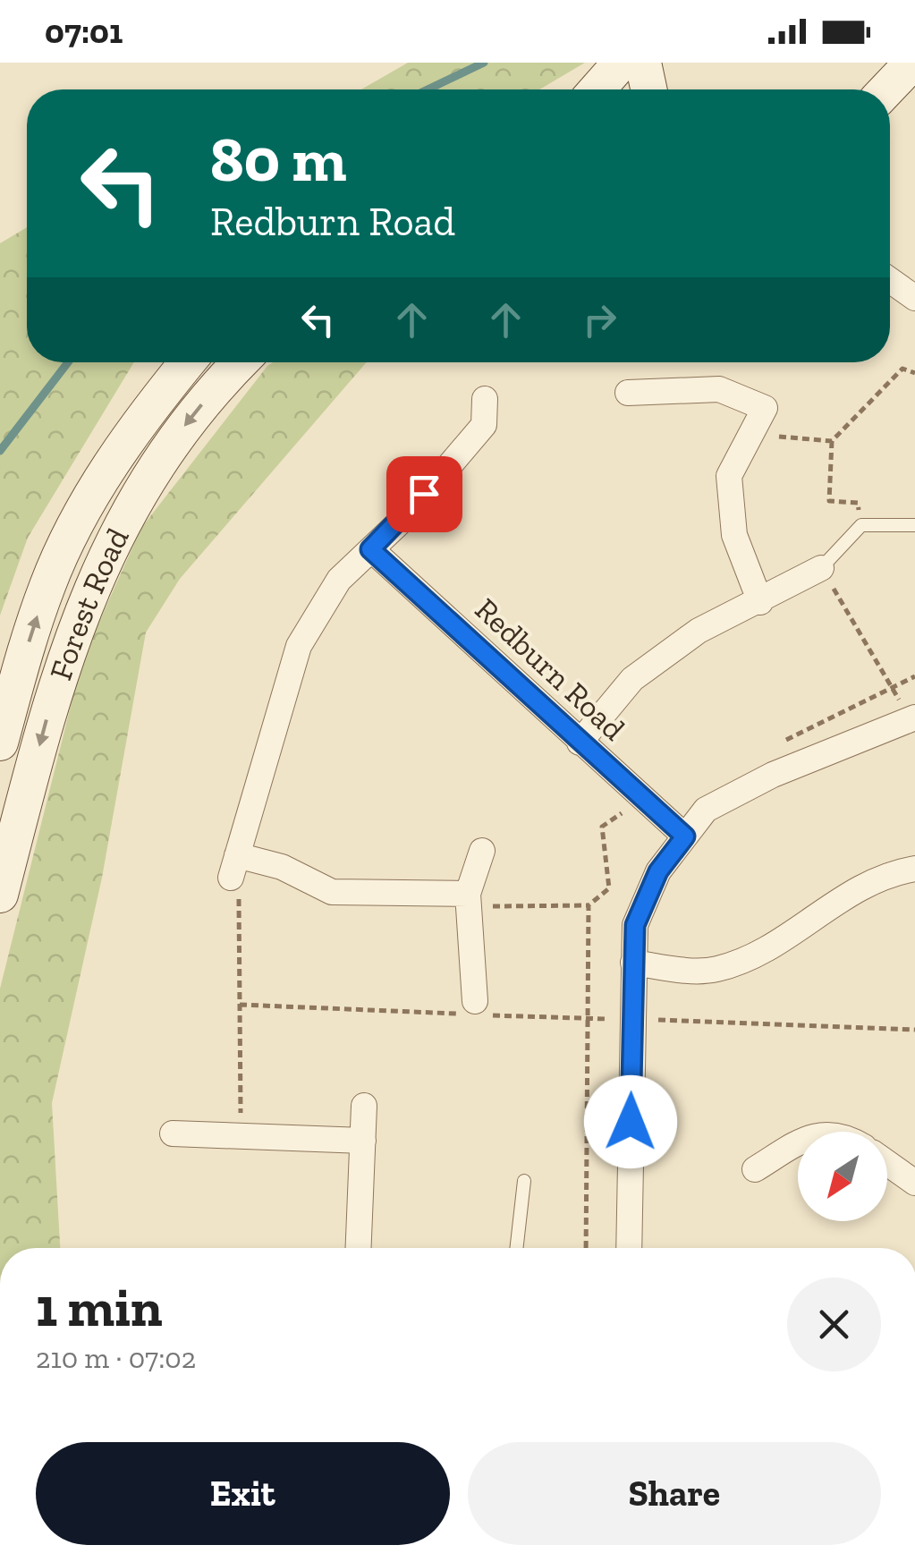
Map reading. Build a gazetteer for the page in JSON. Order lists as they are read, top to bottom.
{
  "streets": {
    "street": ["Forest Road", "Redburn Road"]
  },
  "north": "bottom left",
  "page": {
    "status": "07:01",
    "turn": ["80 m", "Redburn Road"],
    "heading": ["1 min", "210 m · 07:02"],
    "buttons": ["Exit", "Share"]
  }
}
